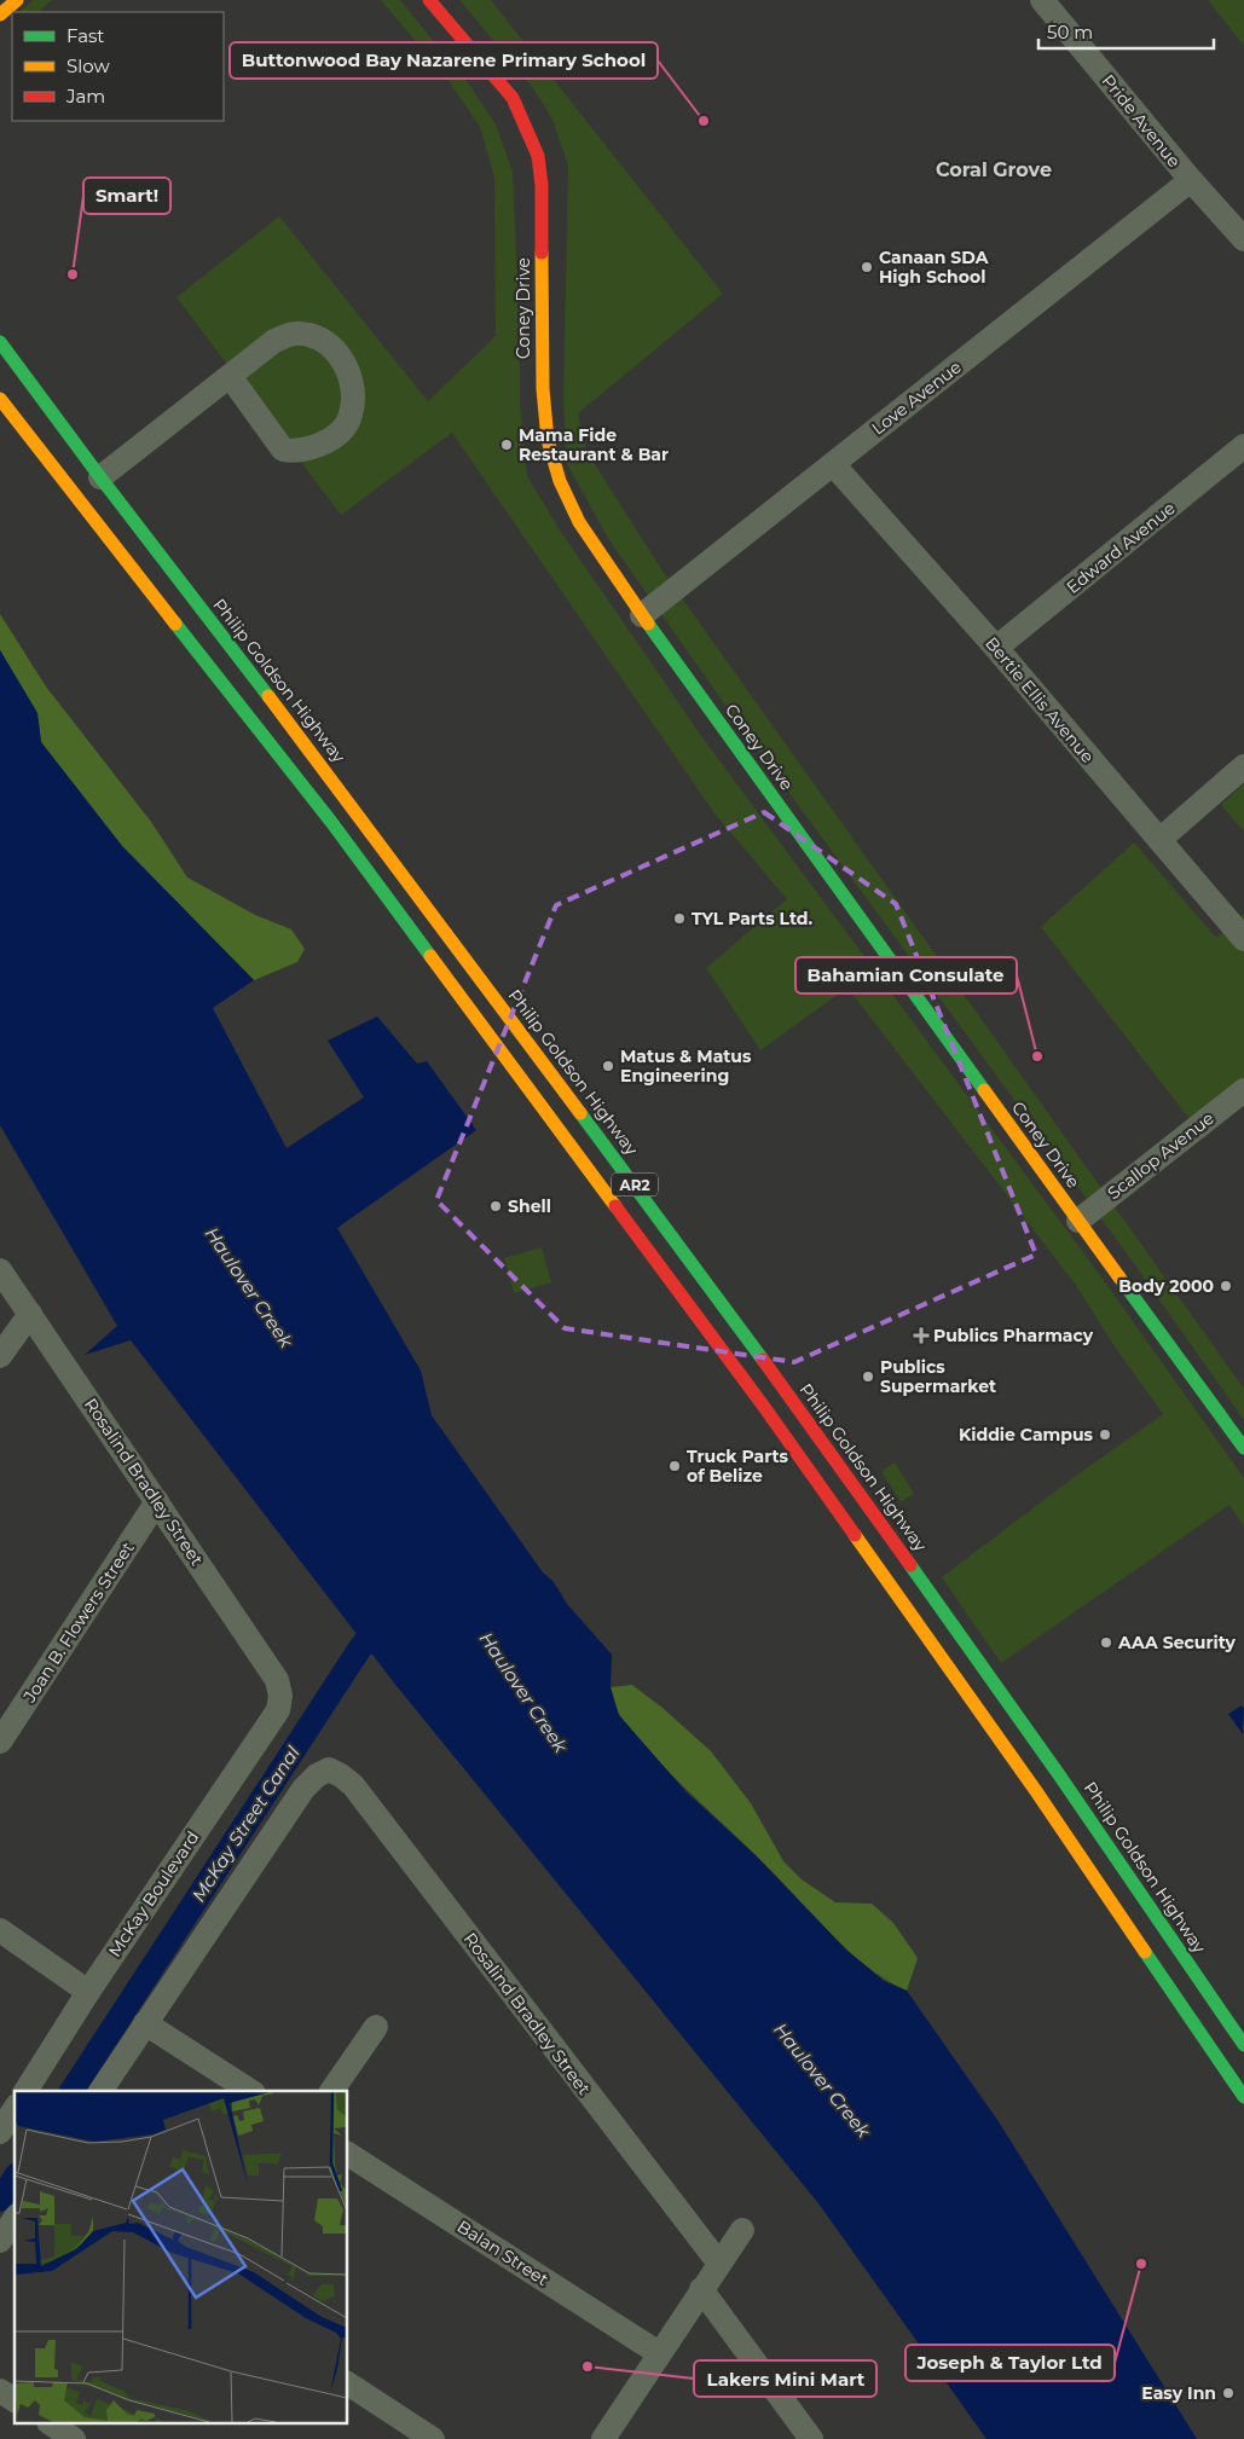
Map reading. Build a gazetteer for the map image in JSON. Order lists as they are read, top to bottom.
{
  "streets": {
    "main road": ["Coney Drive", "Philip Goldson Highway", "AR2"],
    "street": [
      "Pride Avenue",
      "Love Avenue",
      "Edward Avenue",
      "Bertie Ellis Avenue",
      "Scallop Avenue",
      "Rosalind Bradley Street",
      "Joan B. Flowers Street",
      "McKay Boulevard",
      "Balan Street"
    ]
  },
  "crossings": [
    ["Pride Avenue", "Love Avenue"],
    ["Coney Drive", "Love Avenue"],
    ["Coney Drive", "Scallop Avenue"],
    ["Love Avenue", "Bertie Ellis Avenue"],
    ["Edward Avenue", "Bertie Ellis Avenue"],
    ["Rosalind Bradley Street", "Joan B. Flowers Street"],
    ["Rosalind Bradley Street", "McKay Boulevard"]
  ],
  "districts": ["Coral Grove"],
  "water": ["Haulover Creek", "McKay Street Canal"],
  "places": {
    "other": [
      "Buttonwood Bay Nazarene Primary School",
      "Canaan SDA High School",
      "Smart!",
      "Mama Fide Restaurant & Bar",
      "TYL Parts Ltd.",
      "Bahamian Consulate",
      "Matus & Matus Engineering",
      "Shell",
      "Body 2000",
      "Publics Supermarket",
      "Kiddie Campus",
      "Truck Parts of Belize",
      "AAA Security",
      "Joseph & Taylor Ltd",
      "Lakers Mini Mart",
      "Easy Inn"
    ],
    "health": ["Publics Pharmacy"]
  },
  "legend": ["Fast", "Slow", "Jam"],
  "scale_bar": "50 m"
}
